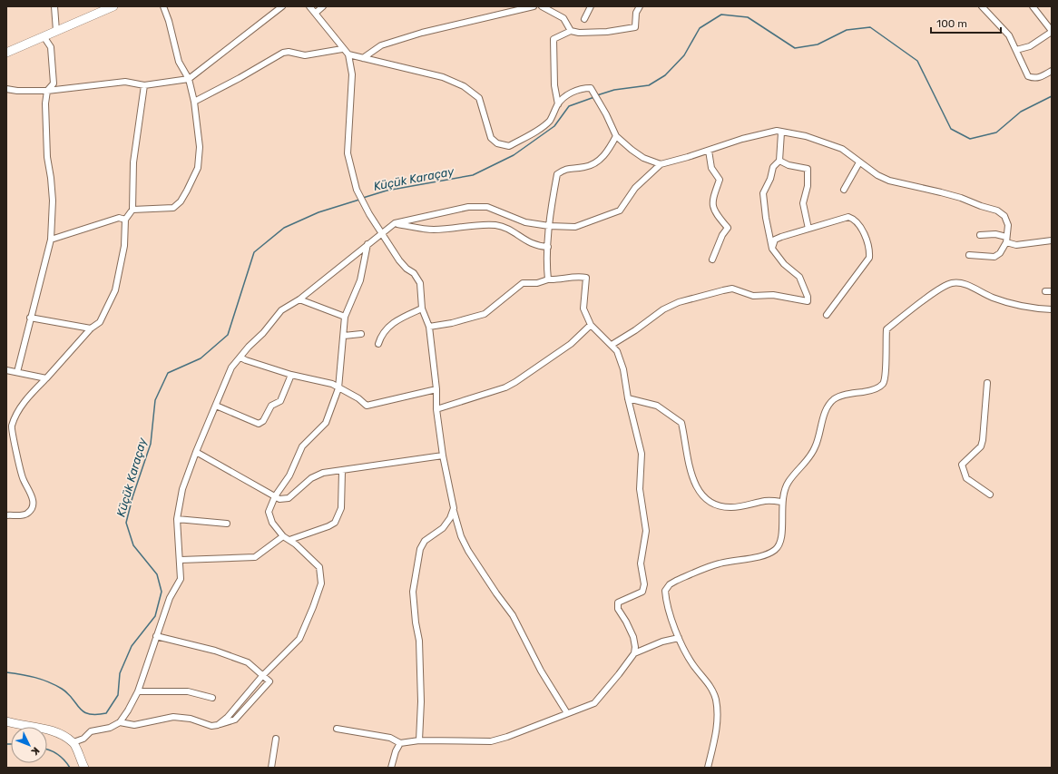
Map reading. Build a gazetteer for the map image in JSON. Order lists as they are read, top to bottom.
{
  "water": ["Küçük Karaçay"],
  "scale_bar": "100 m",
  "north": "bottom right"
}
